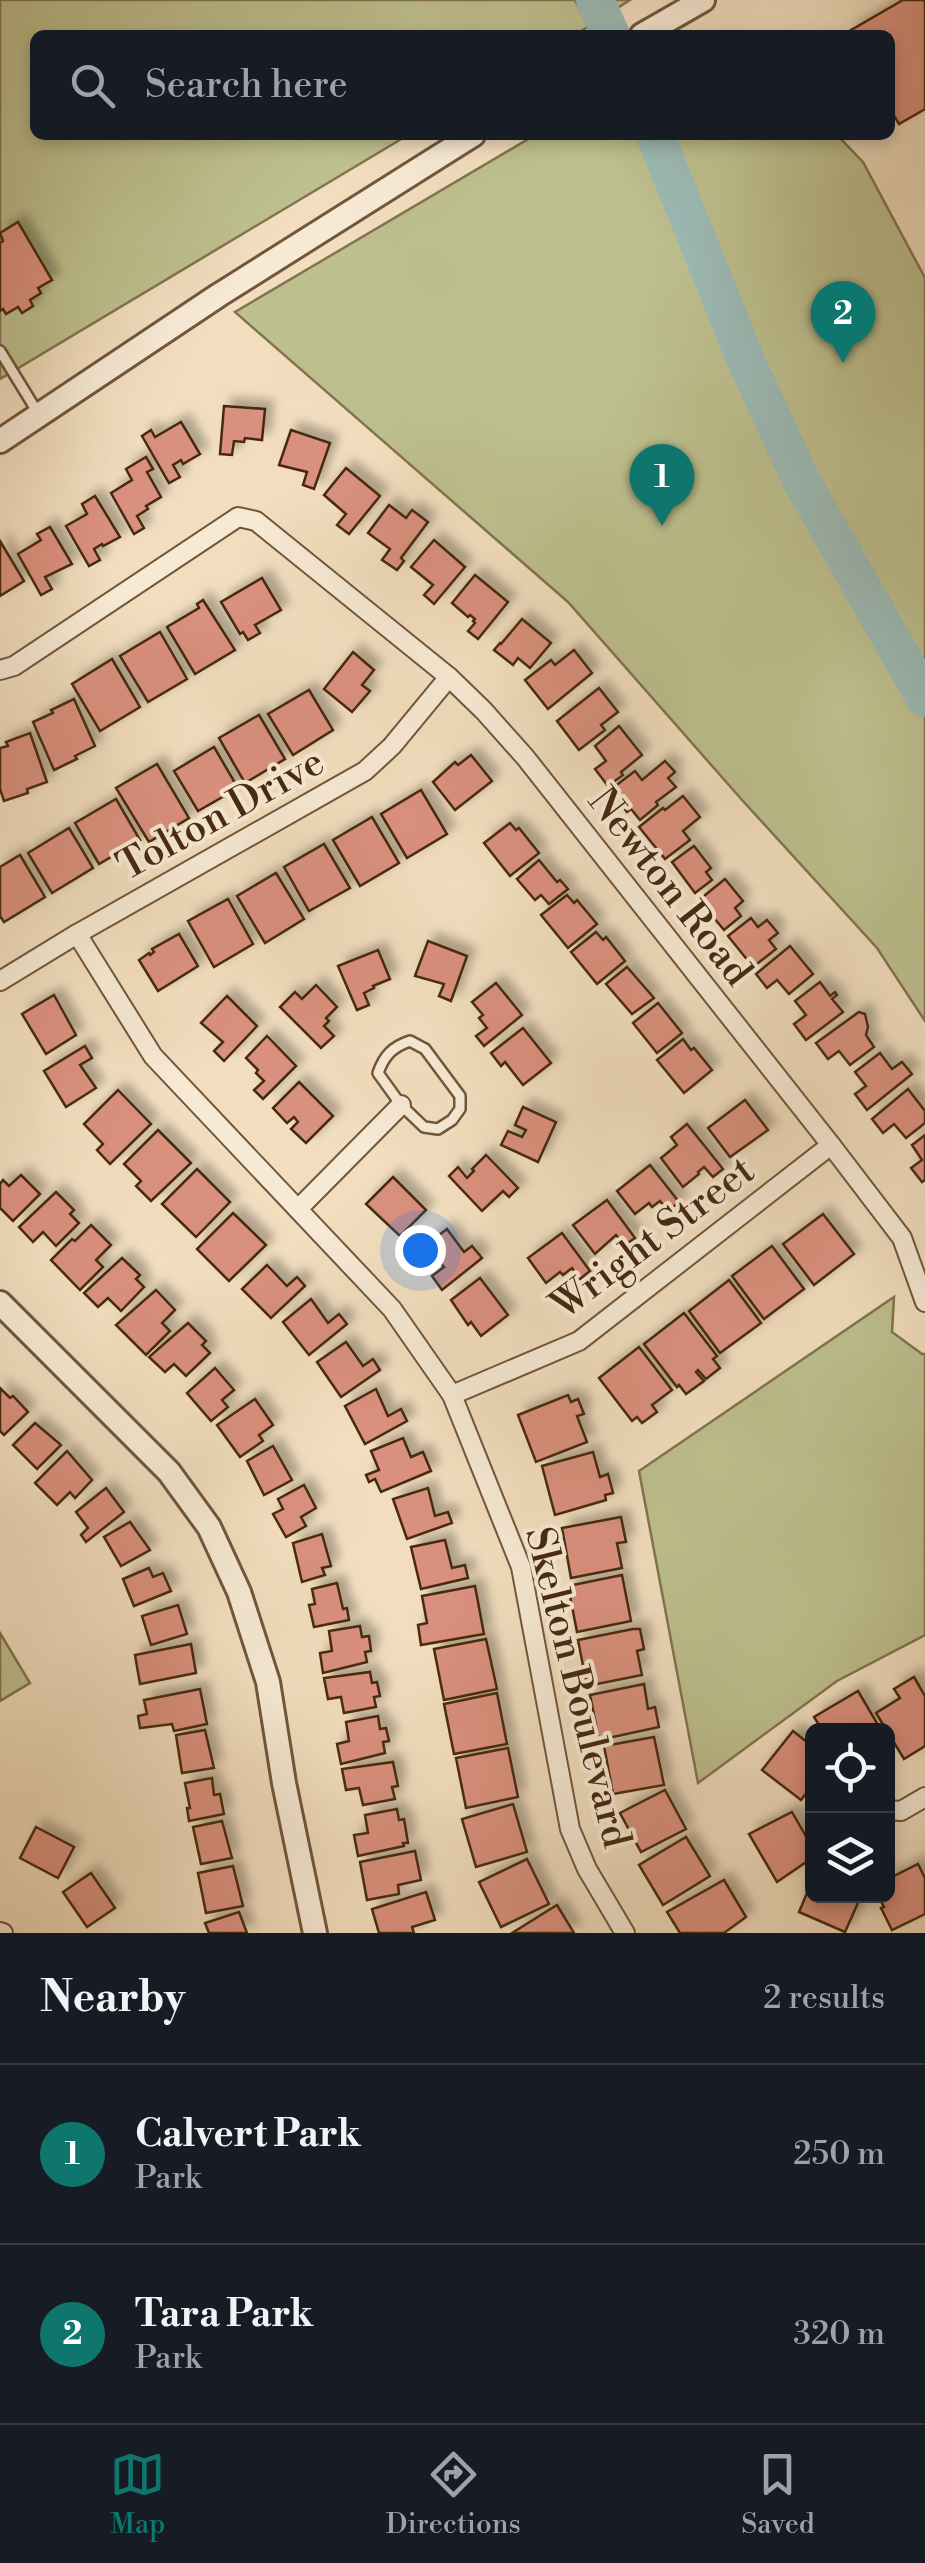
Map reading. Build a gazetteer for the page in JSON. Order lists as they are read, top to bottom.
{
  "streets": {
    "street": [
      "Tolton Drive",
      "Newton Road",
      "Wright Street",
      "Skelton Boulevard"
    ]
  },
  "crossings": [
    ["Tolton Drive", "Newton Road"],
    ["Tolton Drive", "Skelton Boulevard"],
    ["Newton Road", "Wright Street"],
    ["Wright Street", "Skelton Boulevard"]
  ],
  "page": {
    "search": "Search here",
    "pins": ["2", "1"],
    "heading": ["Nearby", "2 results"],
    "list": [
      {
        "mark": "1",
        "name": "Calvert Park",
        "note": "Park",
        "value": "250 m"
      },
      {
        "mark": "2",
        "name": "Tara Park",
        "note": "Park",
        "value": "320 m"
      }
    ],
    "nav": ["Map", "Directions", "Saved"]
  }
}
